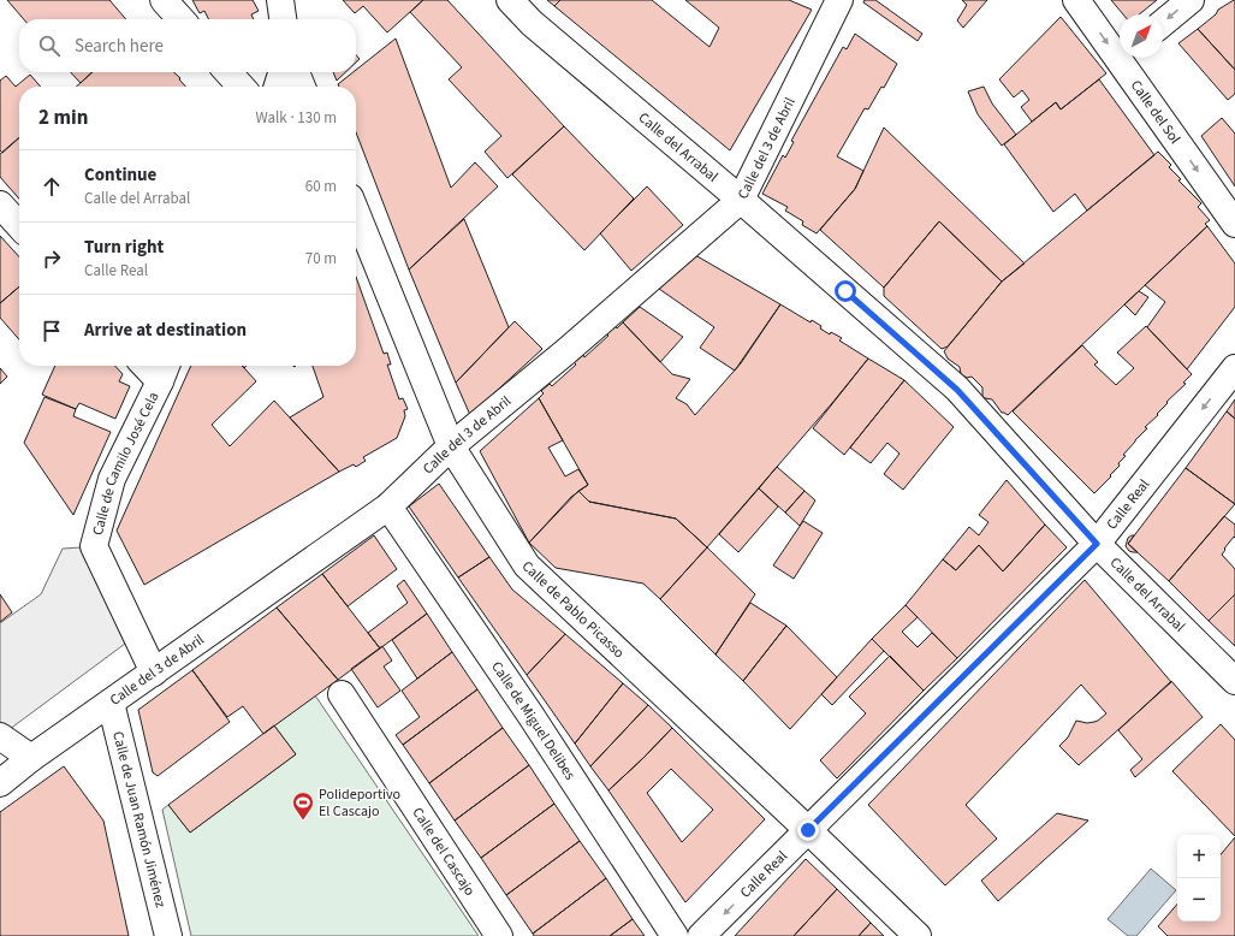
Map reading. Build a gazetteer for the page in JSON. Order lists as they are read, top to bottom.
{
  "streets": {
    "street": [
      "Calle del Sol",
      "Calle del Arrabal",
      "Calle del 3 de Abril",
      "Calle de Camilo José Cela",
      "Calle Real",
      "Calle de Pablo Picasso",
      "Calle de Miguel Delibes",
      "Calle de Juan Ramón Jiménez",
      "Calle del Cascajo"
    ]
  },
  "crossings": [
    ["Calle del Arrabal", "Calle del 3 de Abril"],
    ["Calle del Arrabal", "Calle Real"],
    ["Calle del 3 de Abril", "Calle de Camilo José Cela"],
    ["Calle del 3 de Abril", "Calle de Pablo Picasso"],
    ["Calle del 3 de Abril", "Calle de Miguel Delibes"],
    ["Calle del 3 de Abril", "Calle de Juan Ramón Jiménez"],
    ["Calle Real", "Calle de Pablo Picasso"]
  ],
  "one_way": ["Calle del Sol", "Calle Real"],
  "places": {
    "sports": ["Polideportivo El Cascajo"]
  },
  "north": "top right",
  "page": {
    "search": "Search here",
    "heading": ["2 min", "Walk · 130 m"],
    "list": [
      ["Continue", "Calle del Arrabal", "60 m"],
      ["Turn right", "Calle Real", "70 m"],
      "Arrive at destination"
    ],
    "map_buttons": ["+", "−"]
  }
}
